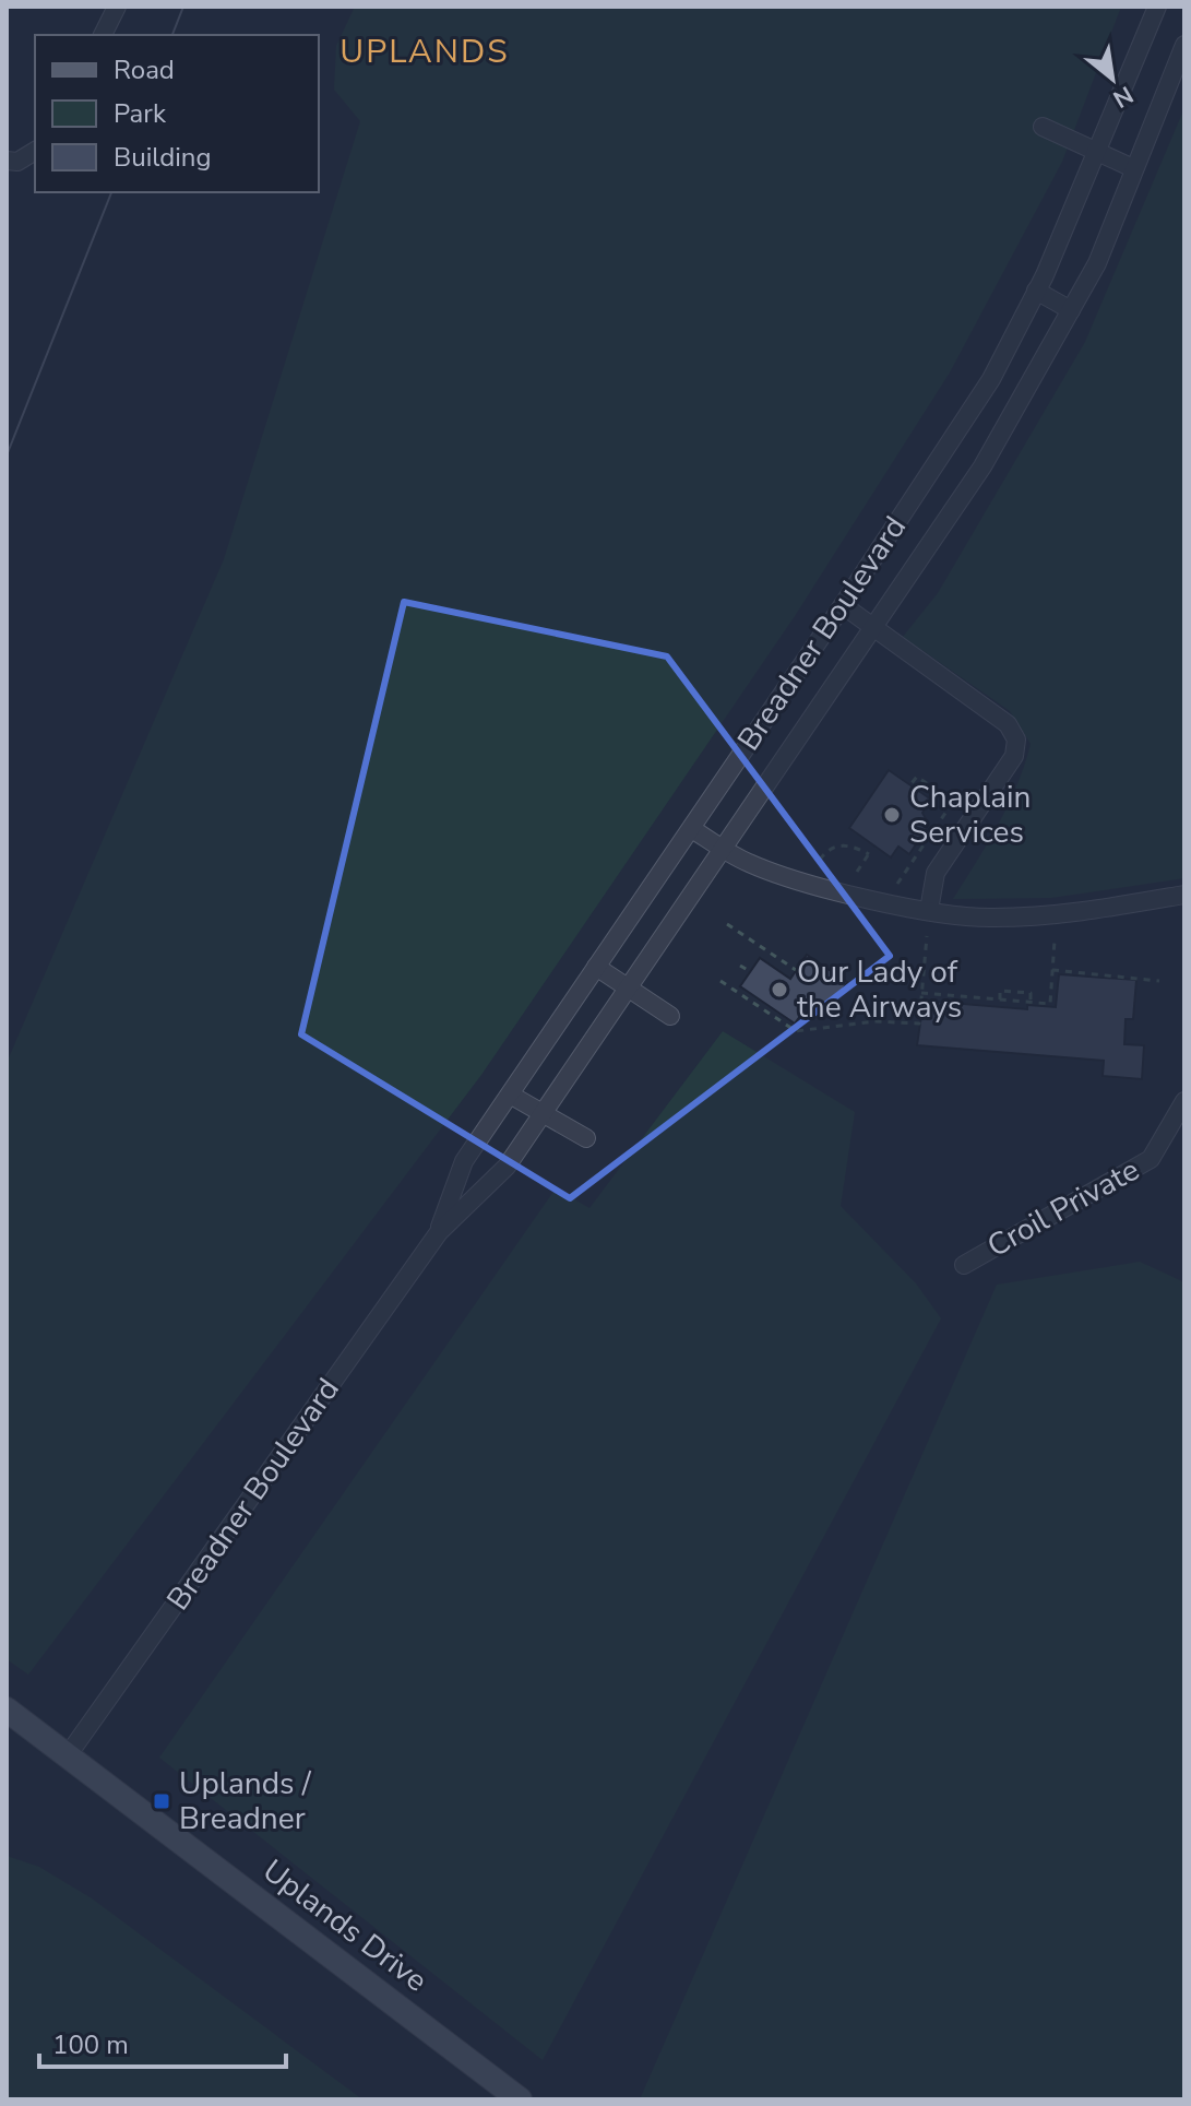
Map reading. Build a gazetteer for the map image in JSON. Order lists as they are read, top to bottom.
{
  "streets": {
    "main road": ["Uplands Drive"],
    "street": ["Breadner Boulevard", "Croil Private"]
  },
  "crossings": [
    ["Breadner Boulevard", "Uplands Drive"]
  ],
  "districts": ["UPLANDS"],
  "places": {
    "other": ["Chaplain Services", "Our Lady of the Airways"],
    "transit": ["Uplands / Breadner"]
  },
  "legend": ["Road", "Park", "Building"],
  "scale_bar": "100 m",
  "north": "bottom right"
}
